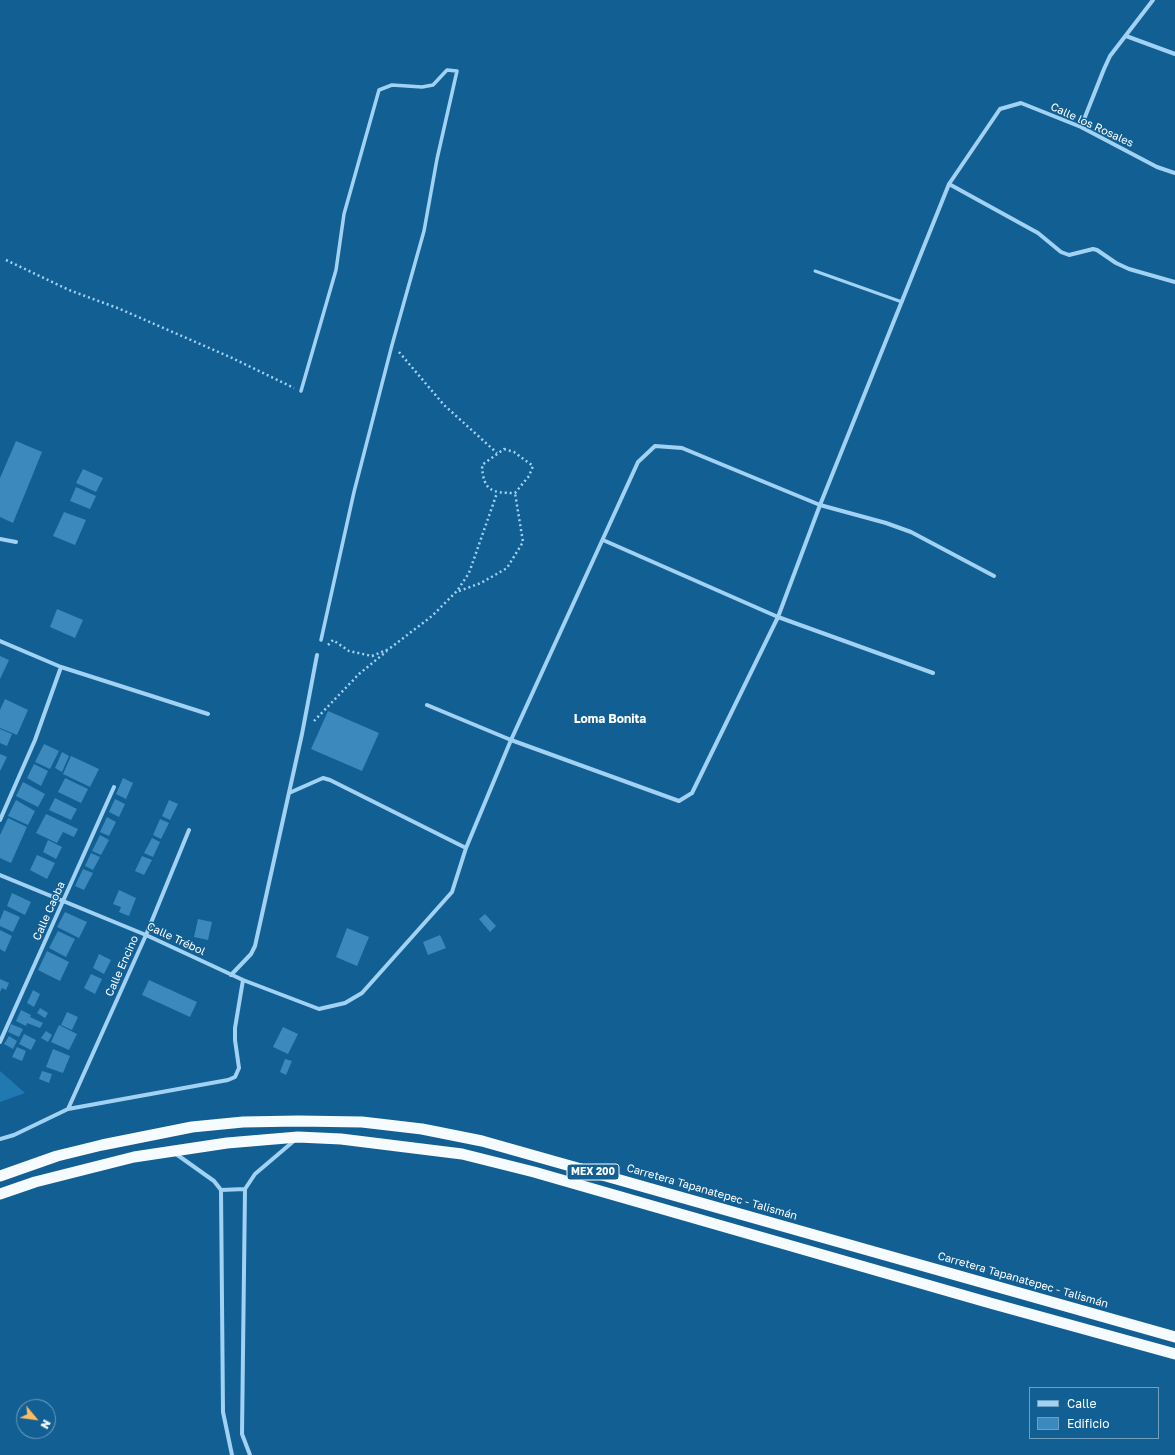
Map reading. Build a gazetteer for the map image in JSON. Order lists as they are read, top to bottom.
{
  "streets": {
    "highway": ["MEX 200", "Carretera Tapanatepec - Talismán"],
    "street": [
      "Calle los Rosales",
      "Calle Caoba",
      "Calle Trébol",
      "Calle Encino"
    ]
  },
  "crossings": [
    ["Calle Caoba", "Calle Trébol"],
    ["Calle Trébol", "Calle Encino"]
  ],
  "districts": ["Loma Bonita"],
  "legend": ["Calle", "Edificio"],
  "north": "bottom right"
}
